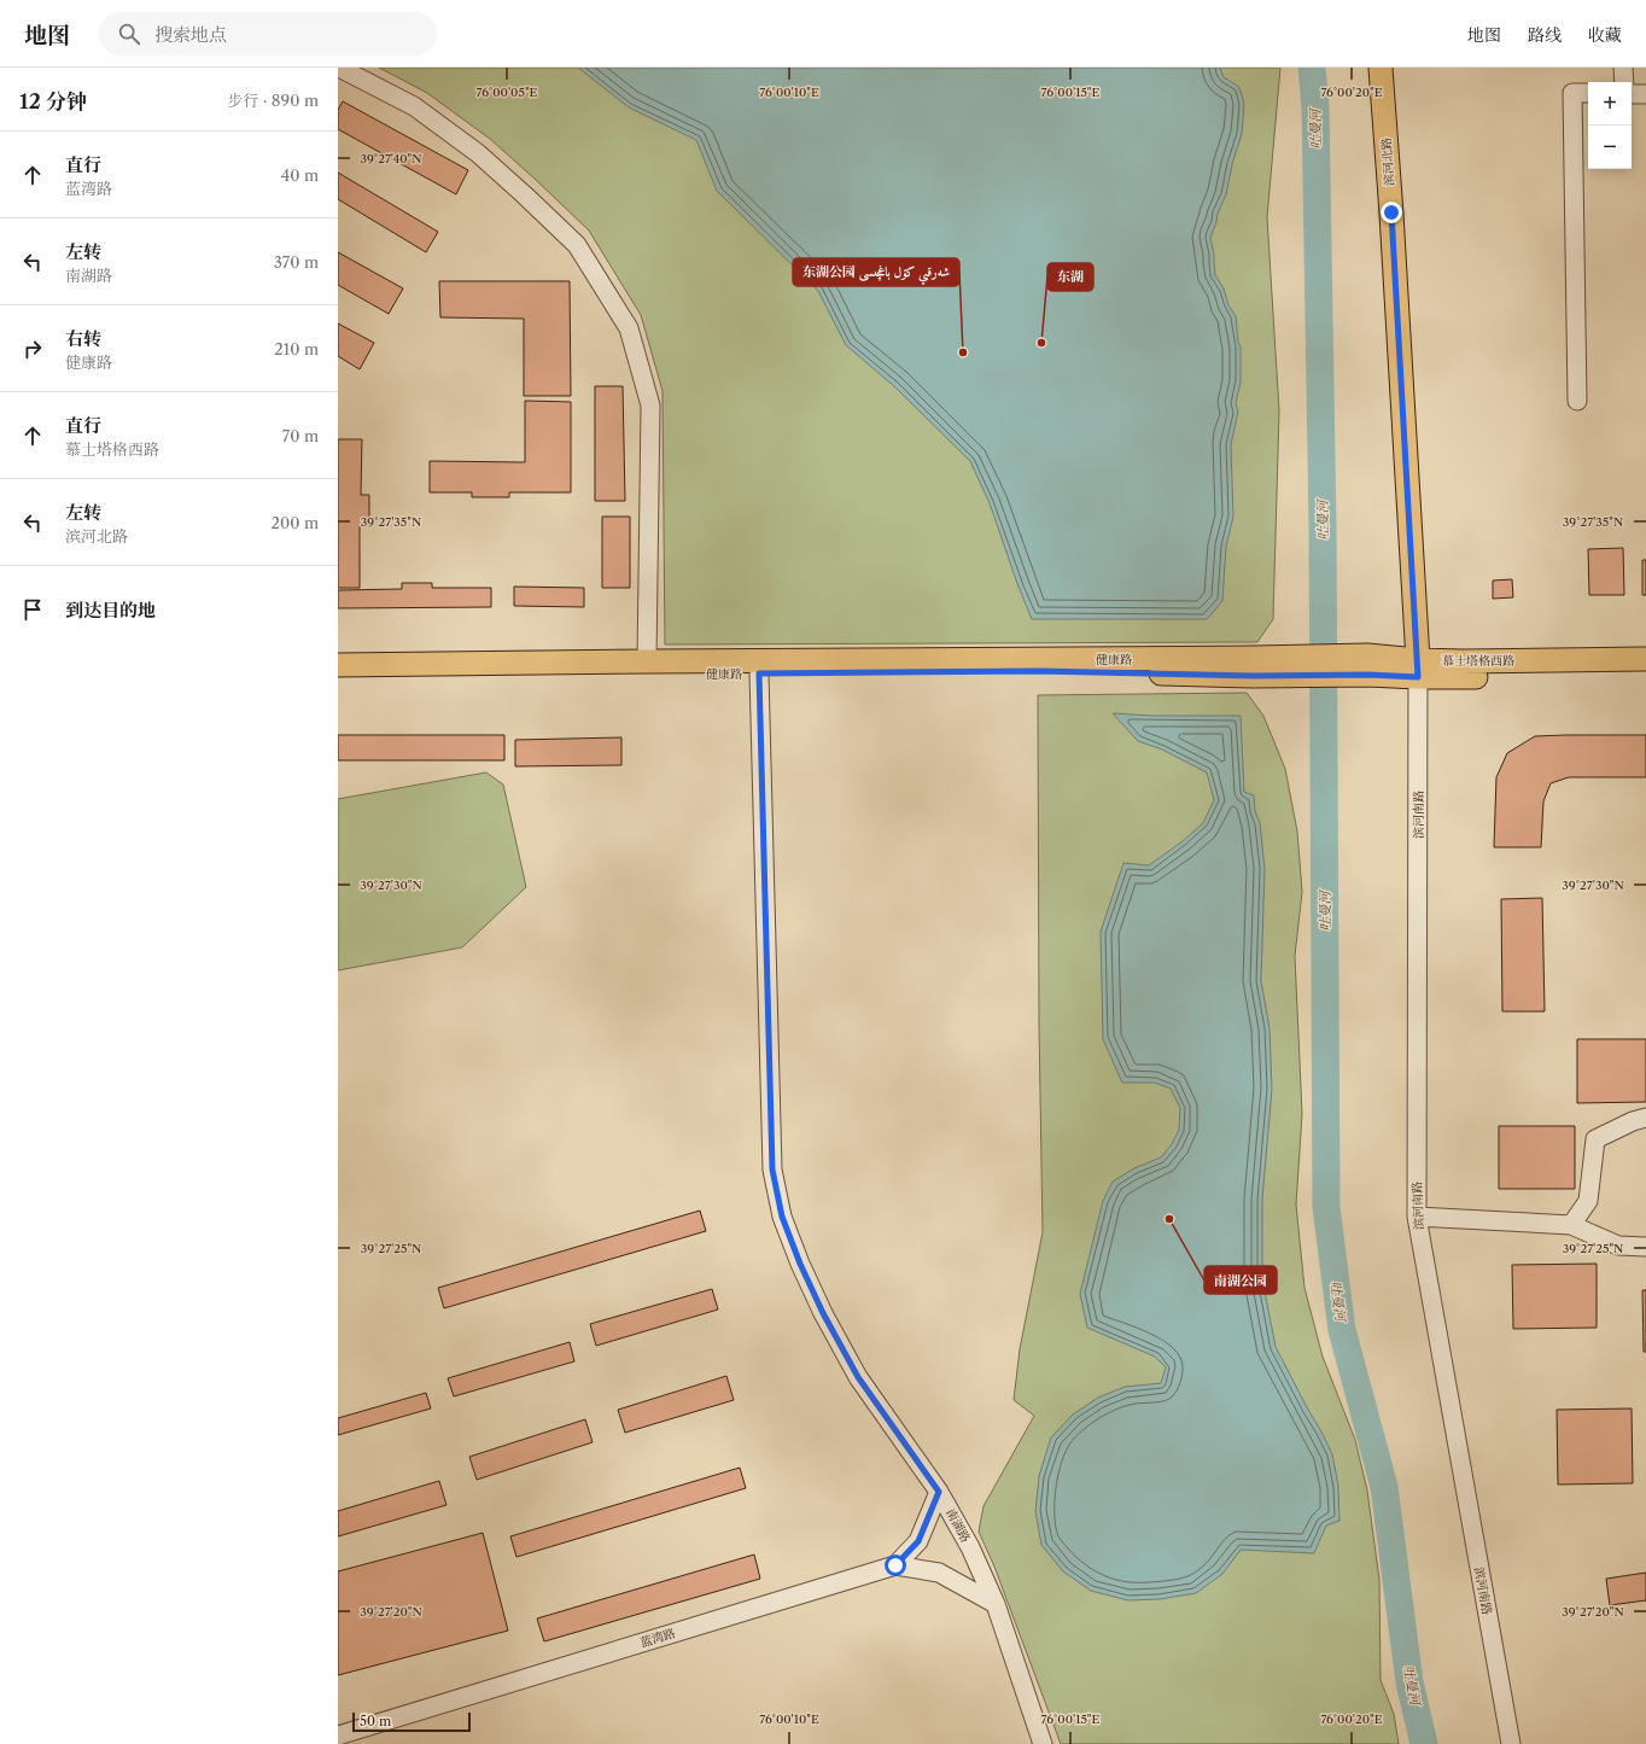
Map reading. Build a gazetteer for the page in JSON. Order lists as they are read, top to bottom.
{
  "streets": {
    "main road": ["滨河北路", "健康路", "慕士塔格西路"],
    "street": ["滨河南路", "南湖路", "蓝湾路"]
  },
  "crossings": [
    ["滨河北路", "慕士塔格西路"],
    ["滨河北路", "滨河南路"],
    ["健康路", "慕士塔格西路"],
    ["健康路", "南湖路"],
    ["慕士塔格西路", "滨河南路"],
    ["南湖路", "蓝湾路"]
  ],
  "water": ["吐曼河"],
  "places": ["东湖", "东湖公园 شەرقىي كۆل باغچىسى", "南湖公园"],
  "scale_bar": "50 m",
  "page": {
    "header": "地图",
    "search": "搜索地点",
    "nav": ["地图", "路线", "收藏"],
    "heading": ["12 分钟", "步行 · 890 m"],
    "map_buttons": ["+", "−"],
    "list": [
      ["直行", "蓝湾路", "40 m"],
      ["左转", "南湖路", "370 m"],
      ["右转", "健康路", "210 m"],
      ["直行", "慕士塔格西路", "70 m"],
      ["左转", "滨河北路", "200 m"],
      "到达目的地"
    ],
    "scale": "50 m"
  },
  "coordinates": [
    "76°00'05\"E",
    "76°00'10\"E",
    "76°00'15\"E",
    "76°00'20\"E",
    "39°27'40\"N",
    "39°27'35\"N",
    "39°27'30\"N",
    "39°27'25\"N",
    "39°27'20\"N"
  ]
}
